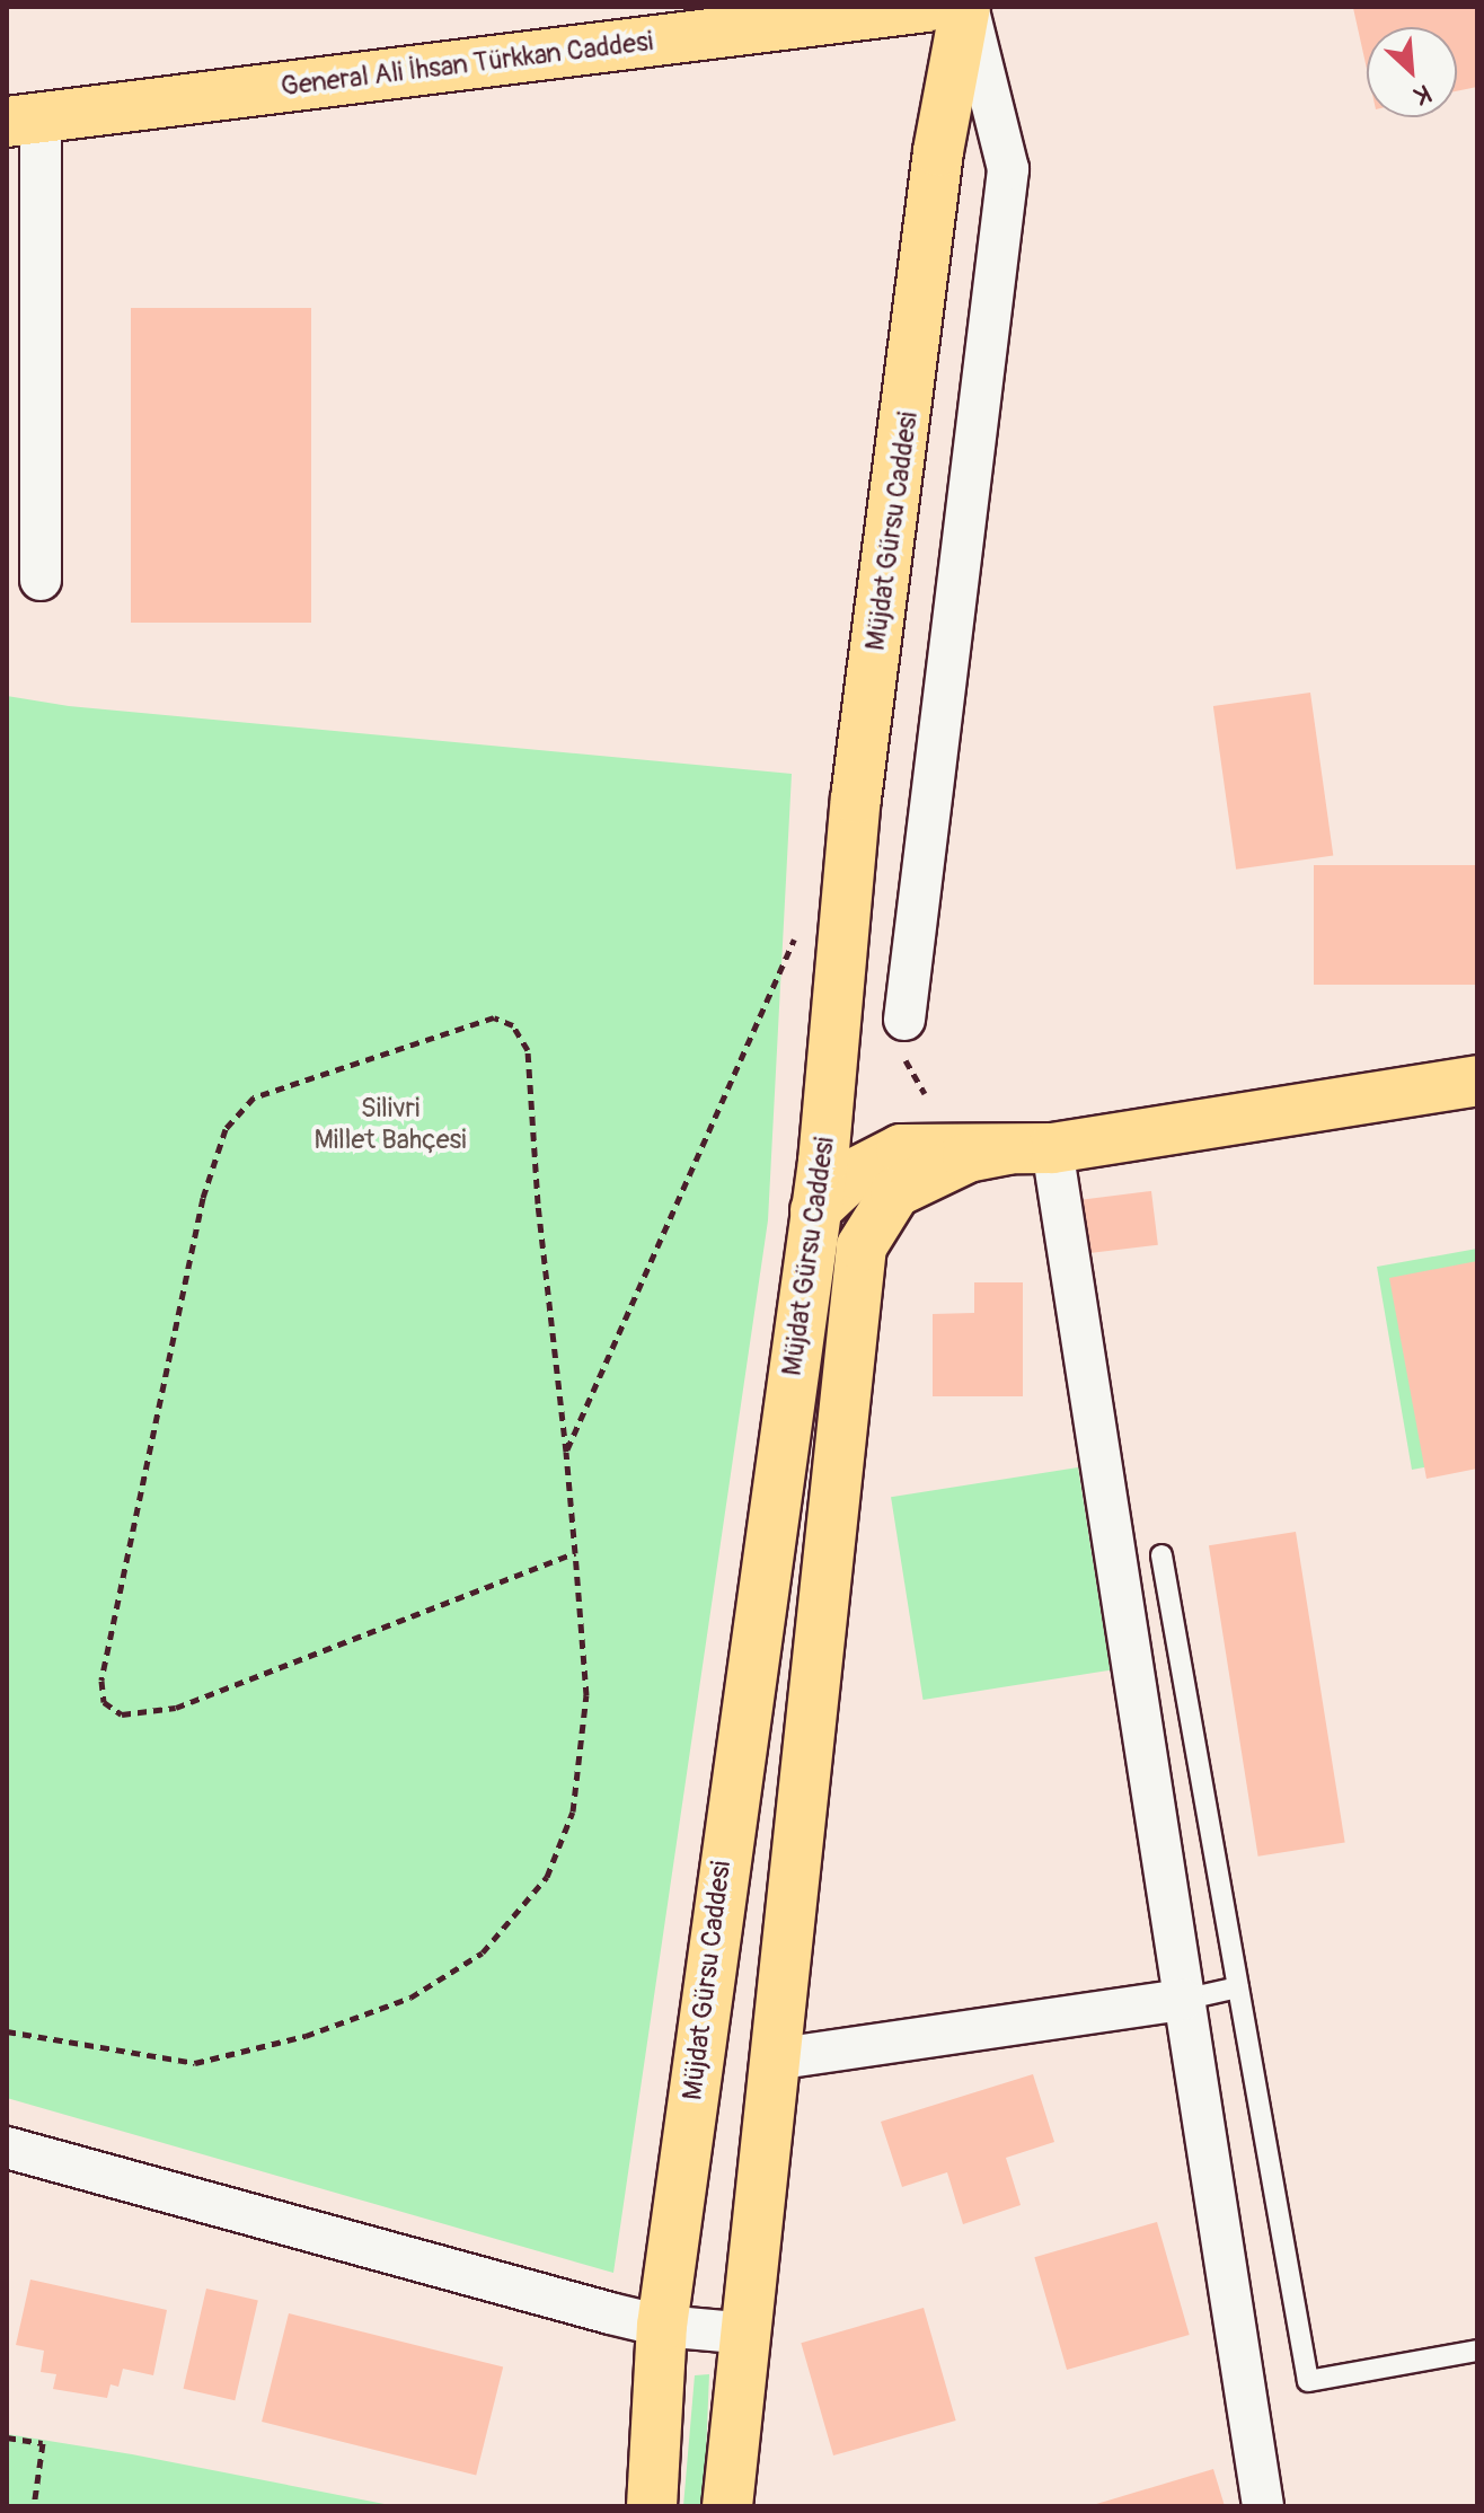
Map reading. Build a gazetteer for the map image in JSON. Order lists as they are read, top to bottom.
{
  "streets": {
    "main road": ["General Ali İhsan Türkkan Caddesi", "Müjdat Gürsu Caddesi"]
  },
  "parks": ["Silivri Millet Bahçesi"],
  "north": "bottom right"
}
